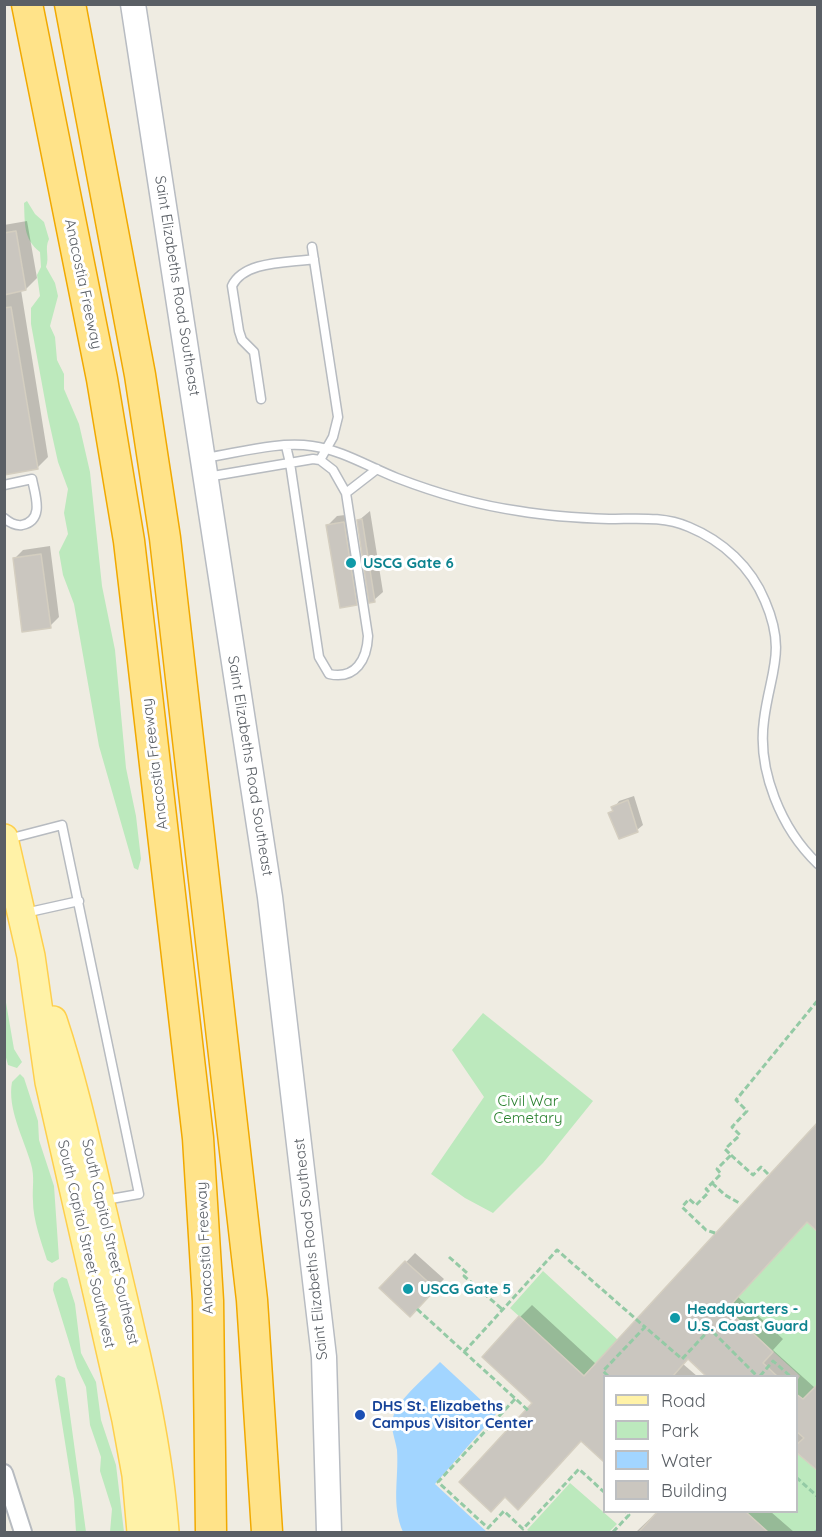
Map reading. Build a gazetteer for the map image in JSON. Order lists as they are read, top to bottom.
{
  "streets": {
    "highway": ["Anacostia Freeway"],
    "main road": ["Saint Elizabeths Road Southeast", "South Capitol Street Southeast", "South Capitol Street Southwest"]
  },
  "crossings": [
    ["South Capitol Street Southeast", "South Capitol Street Southwest"]
  ],
  "parks": ["Civil War Cemetary"],
  "places": [
    "USCG Gate 6",
    "USCG Gate 5",
    "Headquarters - U.S. Coast Guard",
    "DHS St. Elizabeths Campus Visitor Center"
  ],
  "legend": [
    "Road",
    "Park",
    "Water",
    "Building"
  ]
}
